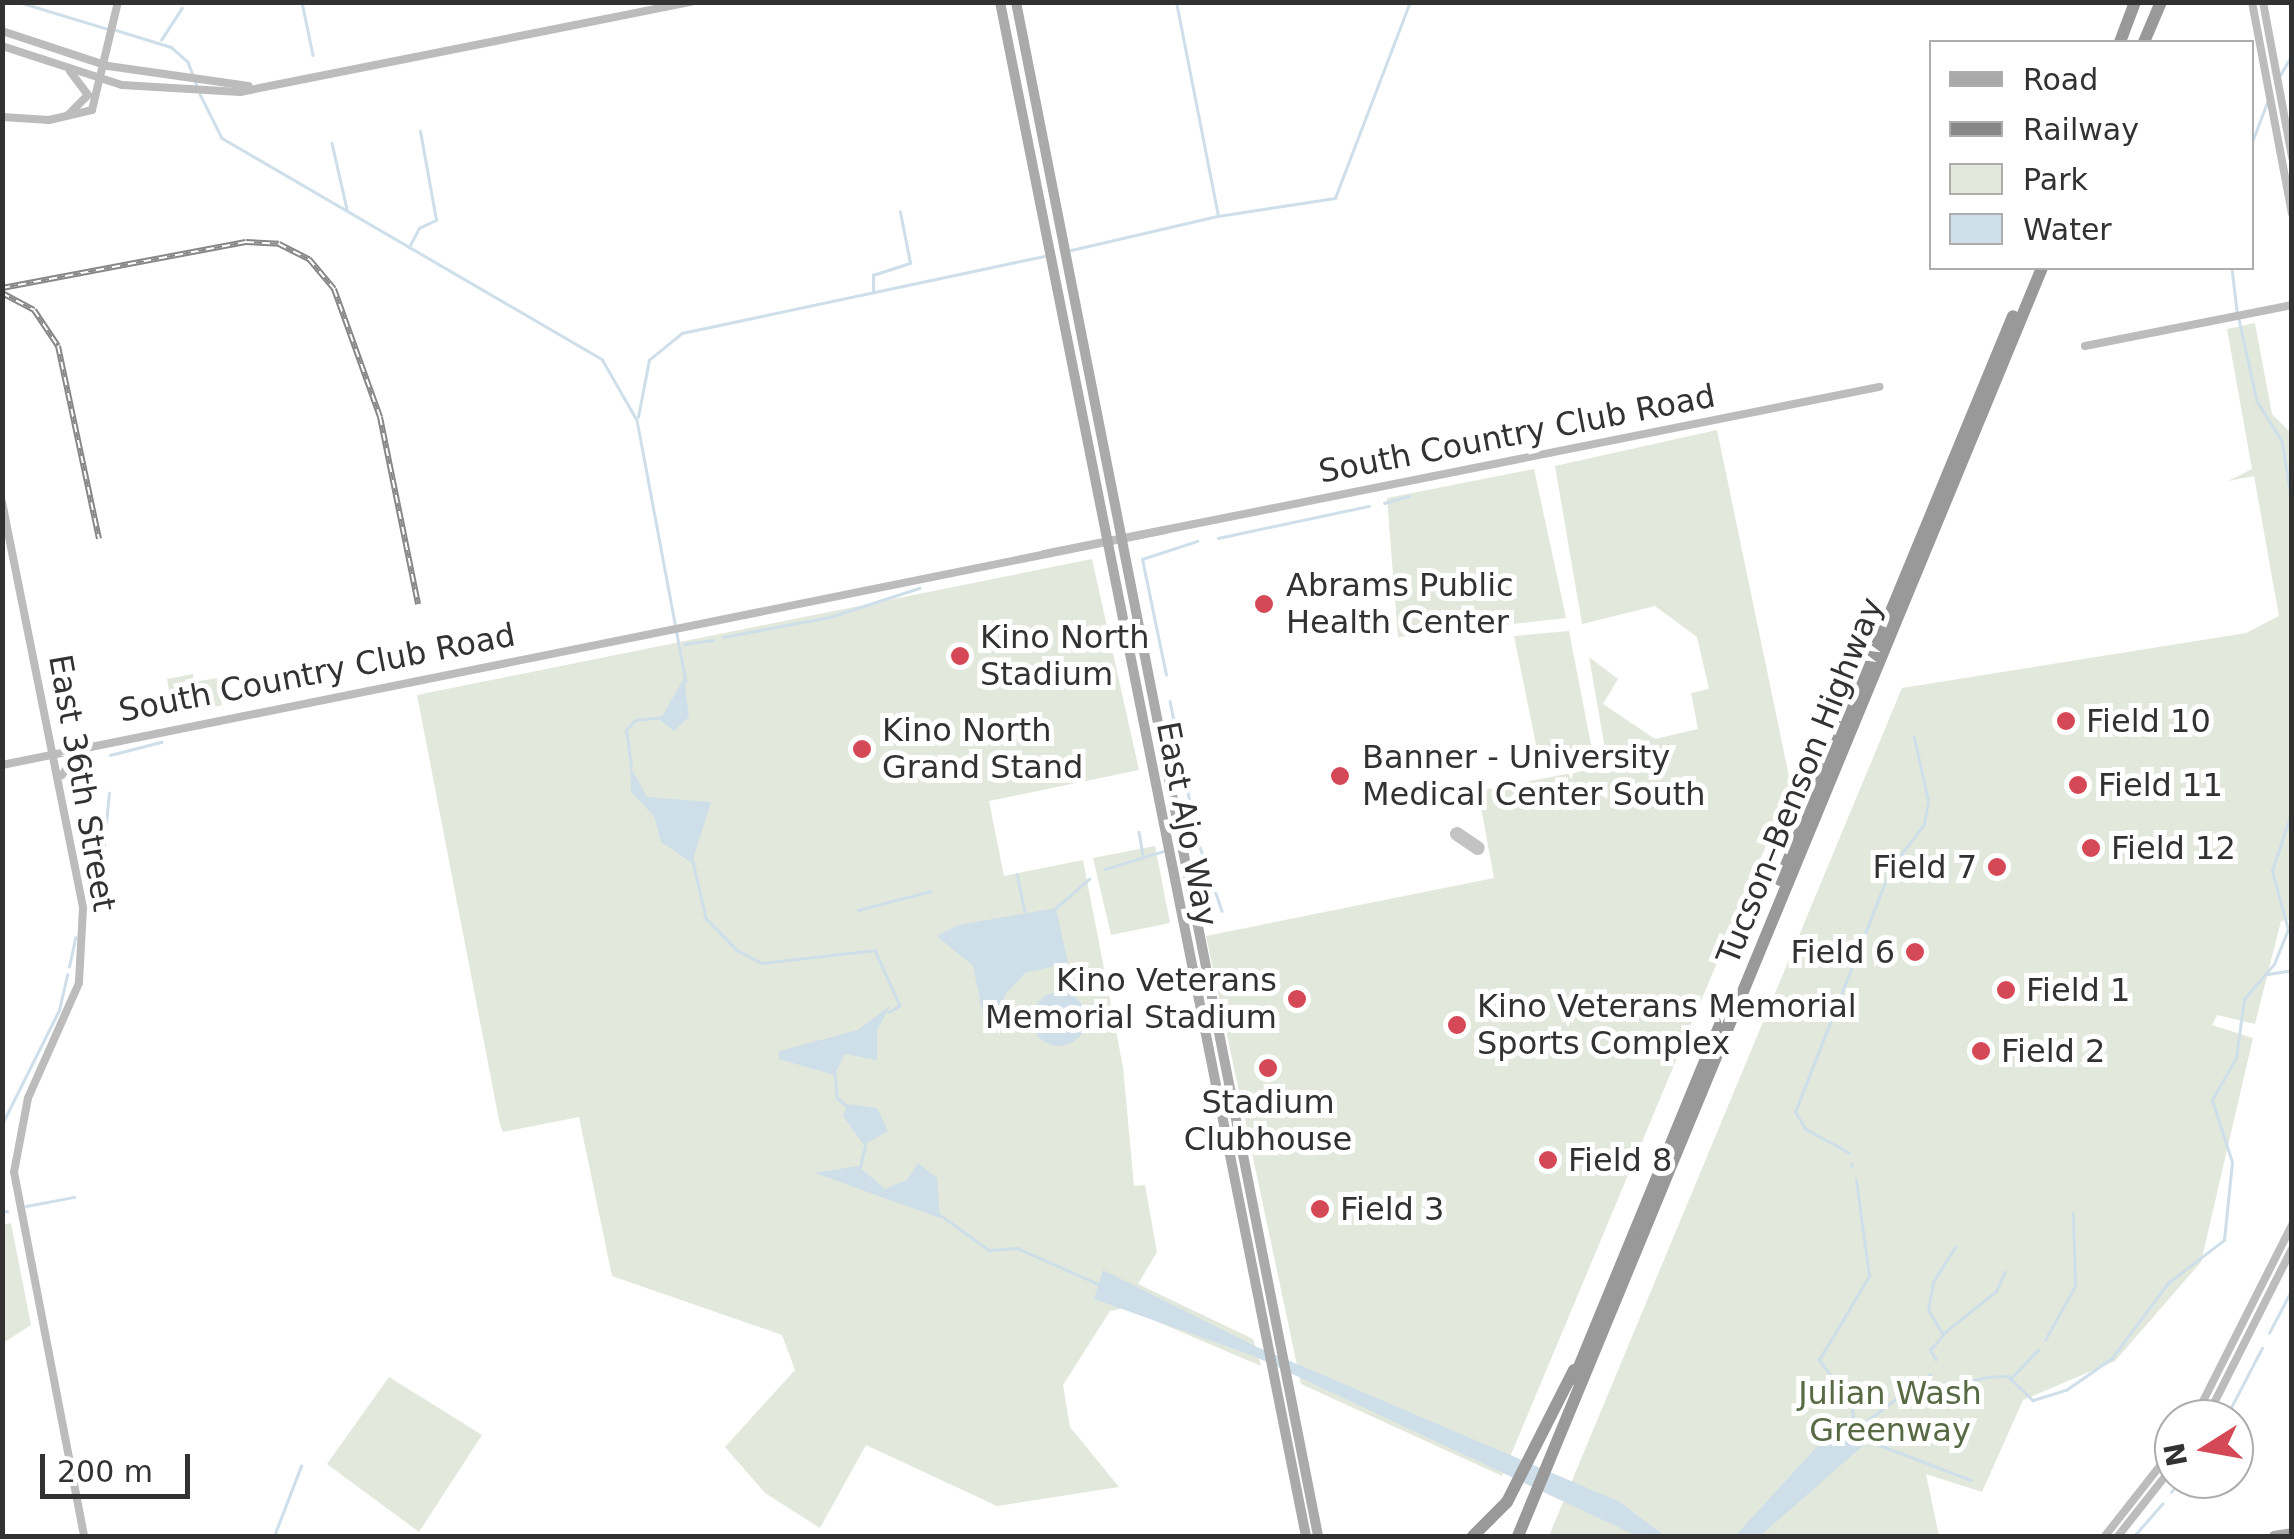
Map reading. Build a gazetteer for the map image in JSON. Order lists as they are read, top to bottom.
{
  "streets": {
    "highway": ["Tucson–Benson Highway"],
    "main road": ["South Country Club Road", "East 36th Street", "East Ajo Way"]
  },
  "crossings": [
    ["South Country Club Road", "East 36th Street"],
    ["South Country Club Road", "East Ajo Way"]
  ],
  "parks": ["Julian Wash Greenway"],
  "places": [
    "Abrams Public Health Center",
    "Kino North Stadium",
    "Field 10",
    "Kino North Grand Stand",
    "Banner - University Medical Center South",
    "Field 11",
    "Field 12",
    "Field 7",
    "Field 6",
    "Field 1",
    "Kino Veterans Memorial Stadium",
    "Kino Veterans Memorial Sports Complex",
    "Field 2",
    "Stadium Clubhouse",
    "Field 8",
    "Field 3"
  ],
  "legend": [
    "Road",
    "Railway",
    "Park",
    "Water"
  ],
  "scale_bar": "200 m",
  "north": "left"
}
